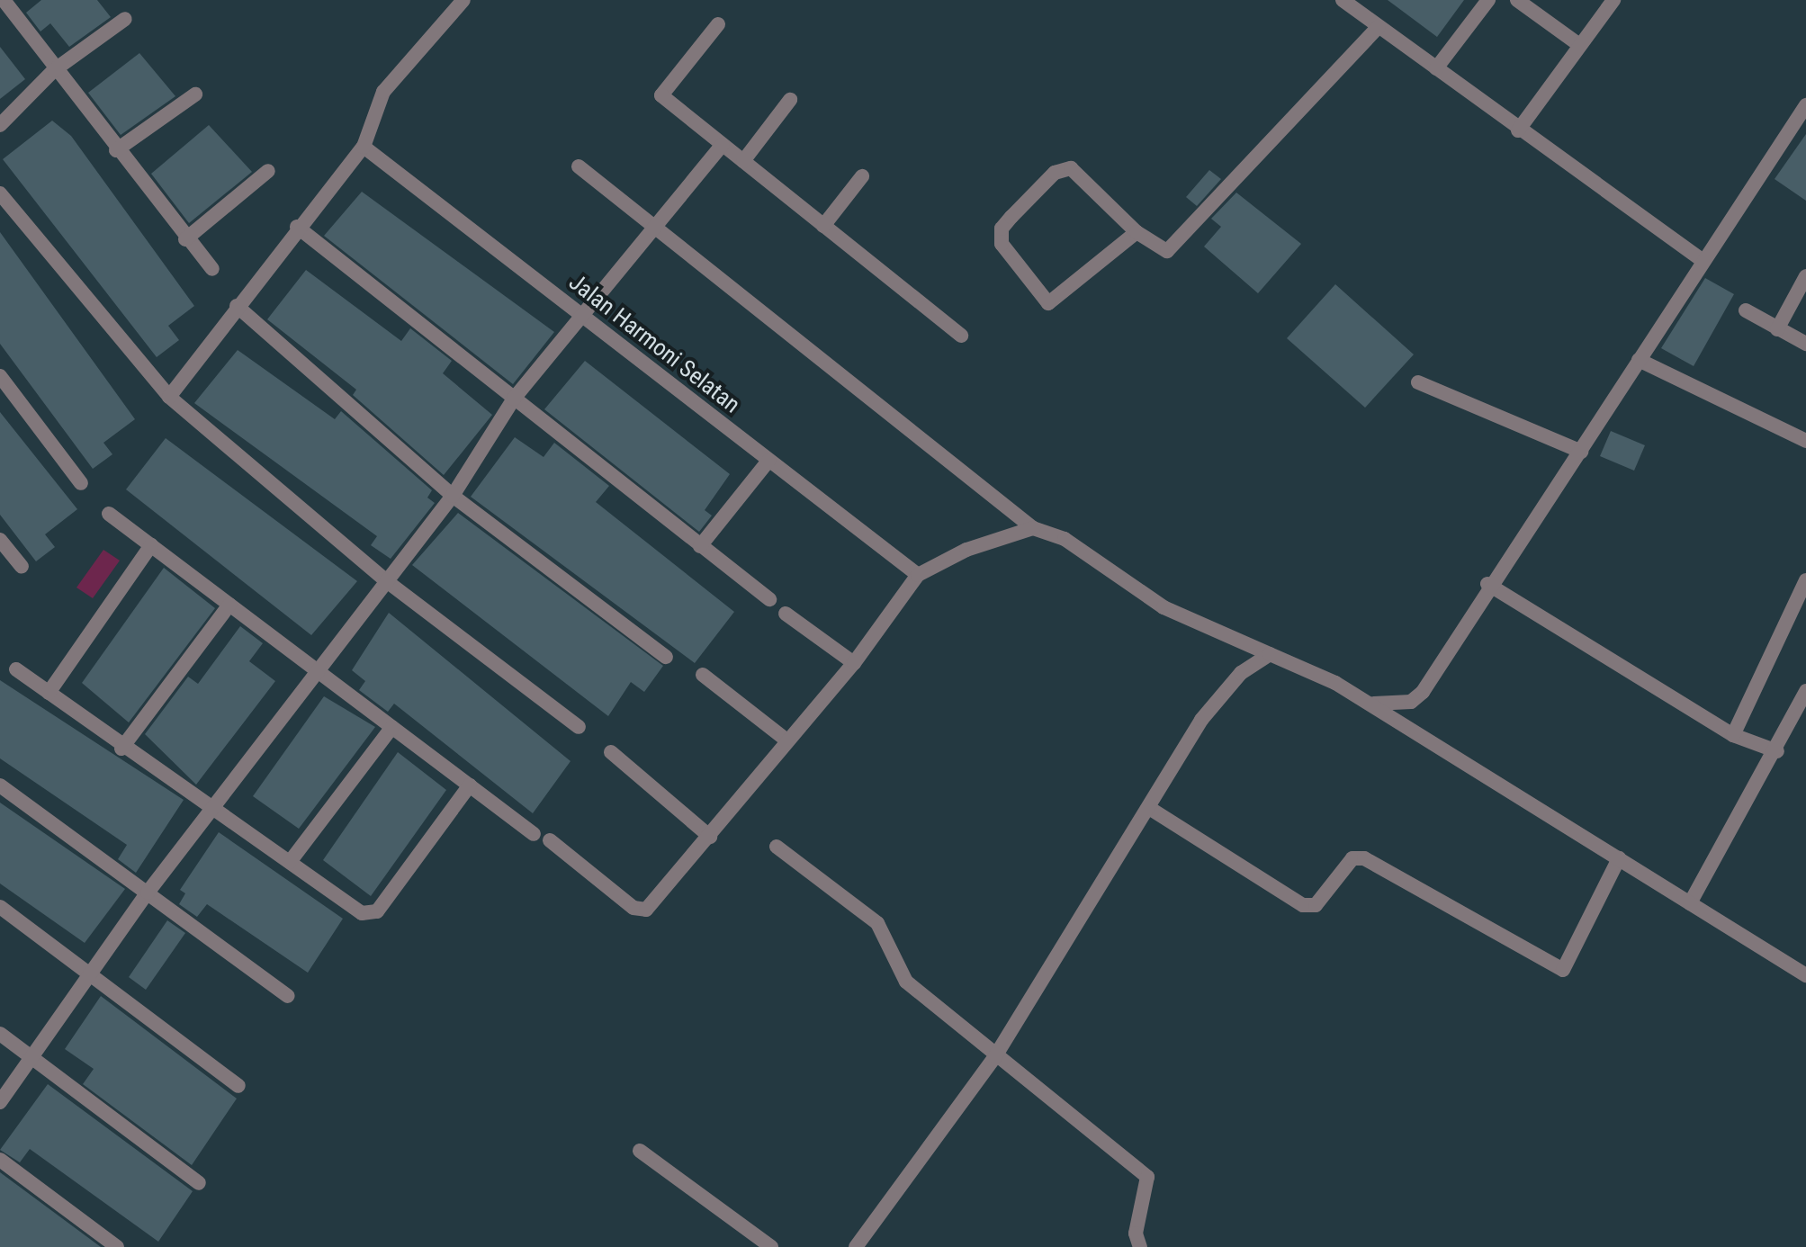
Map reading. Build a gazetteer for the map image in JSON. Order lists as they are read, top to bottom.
{
  "streets": {
    "street": ["Jalan Harmoni Selatan"]
  }
}
